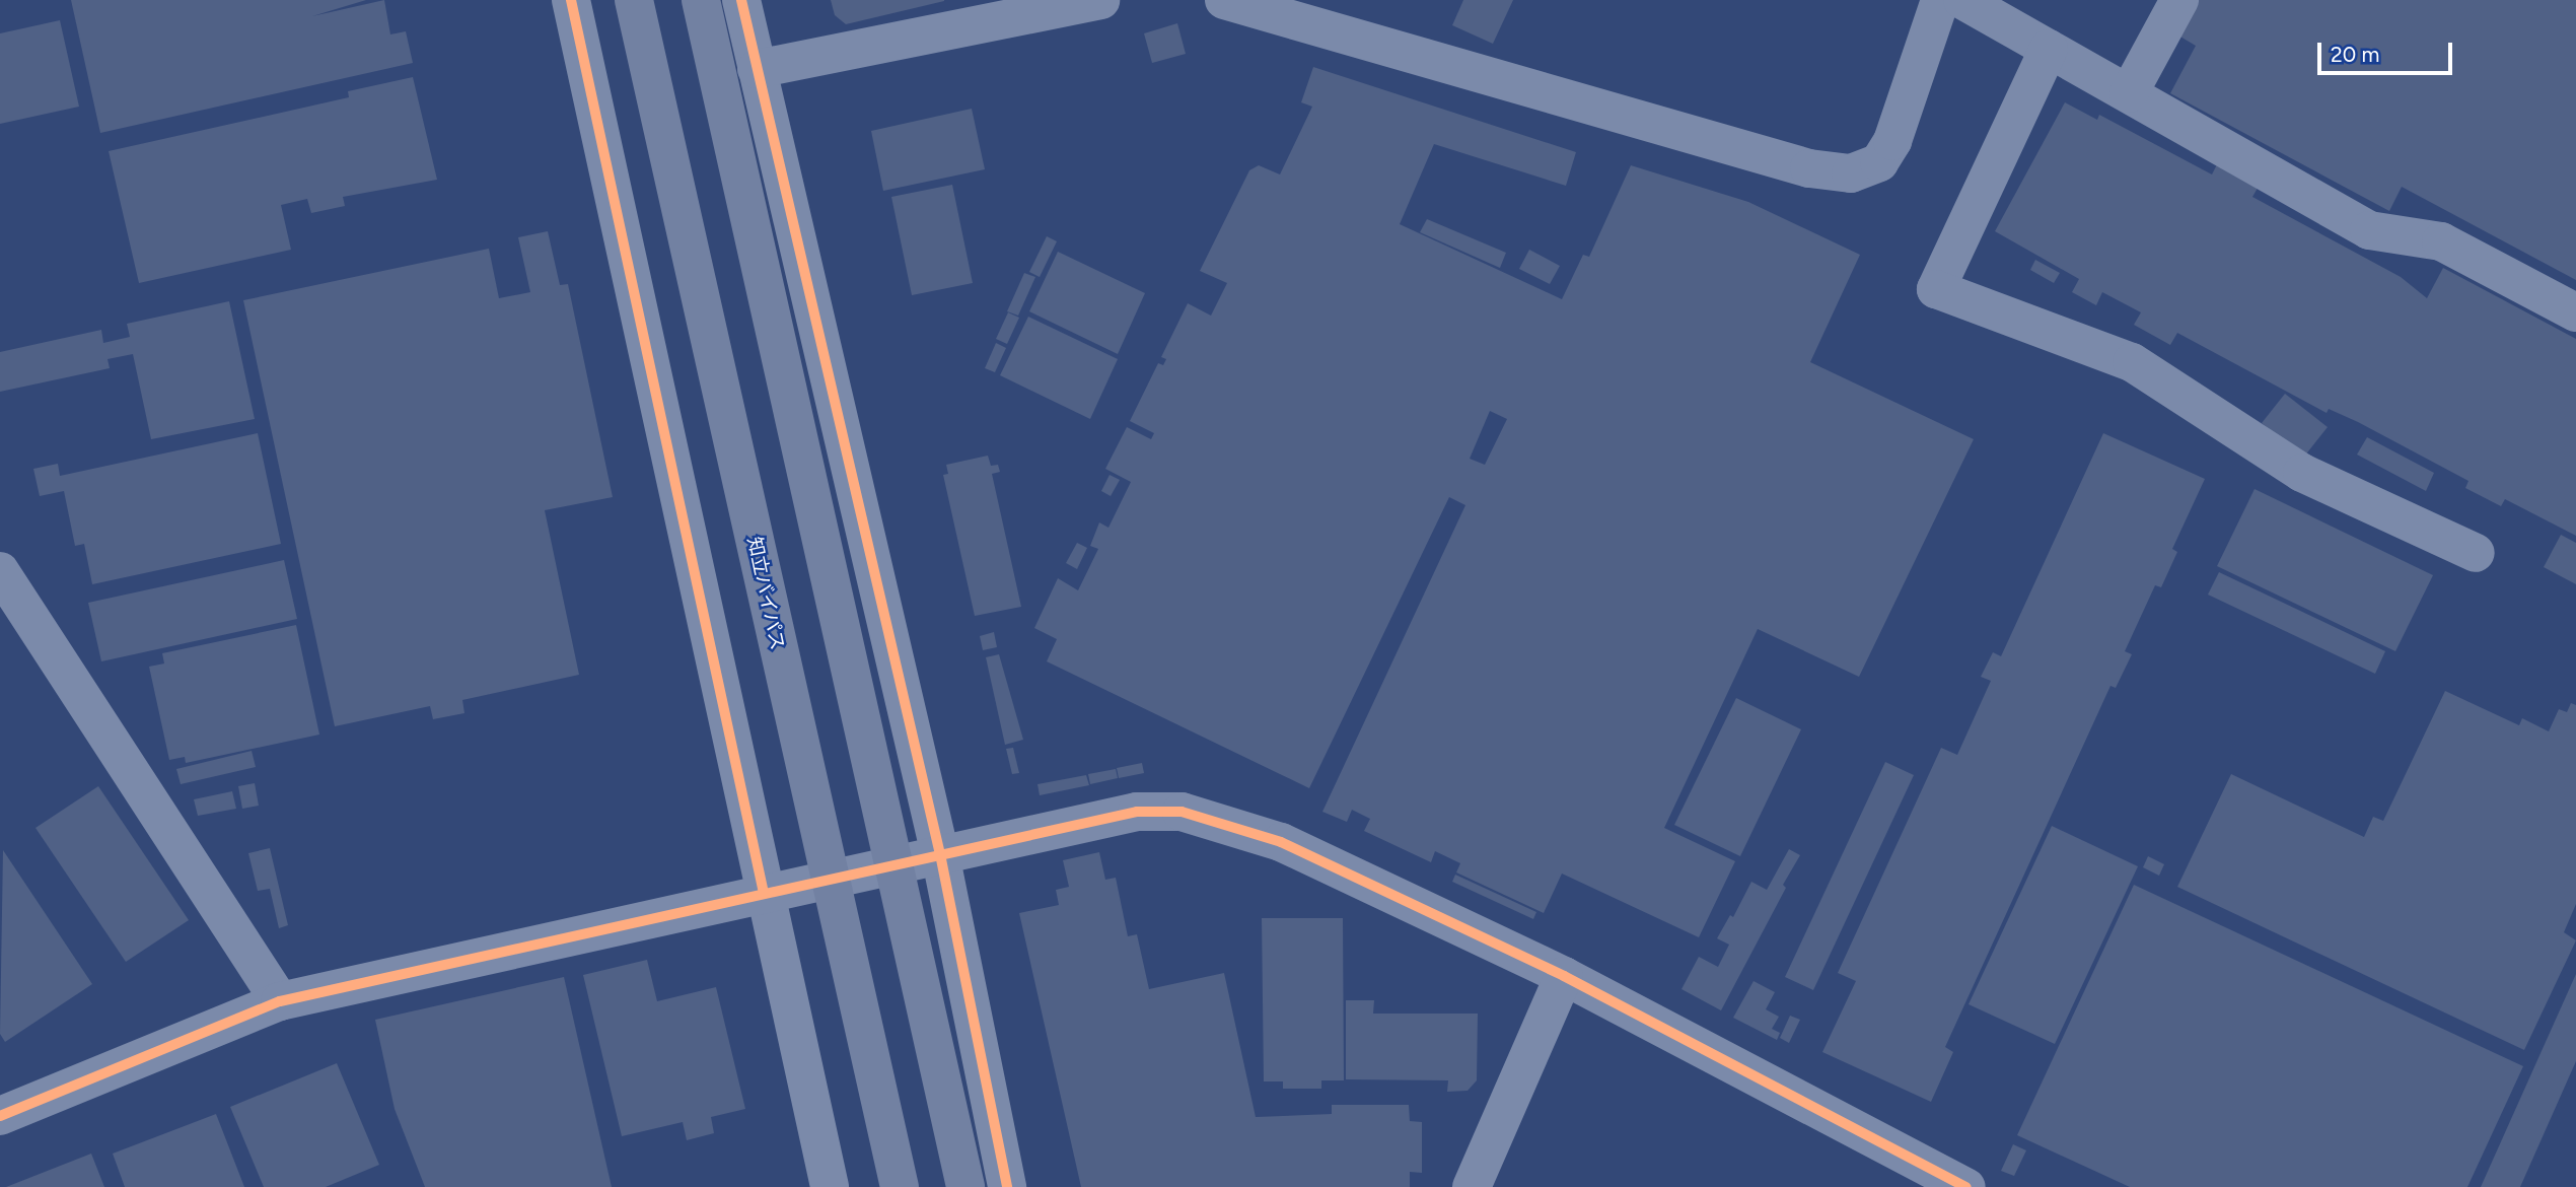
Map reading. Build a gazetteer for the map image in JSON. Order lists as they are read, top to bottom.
{
  "streets": {
    "highway": ["知立バイパス"]
  },
  "scale_bar": "20 m"
}
